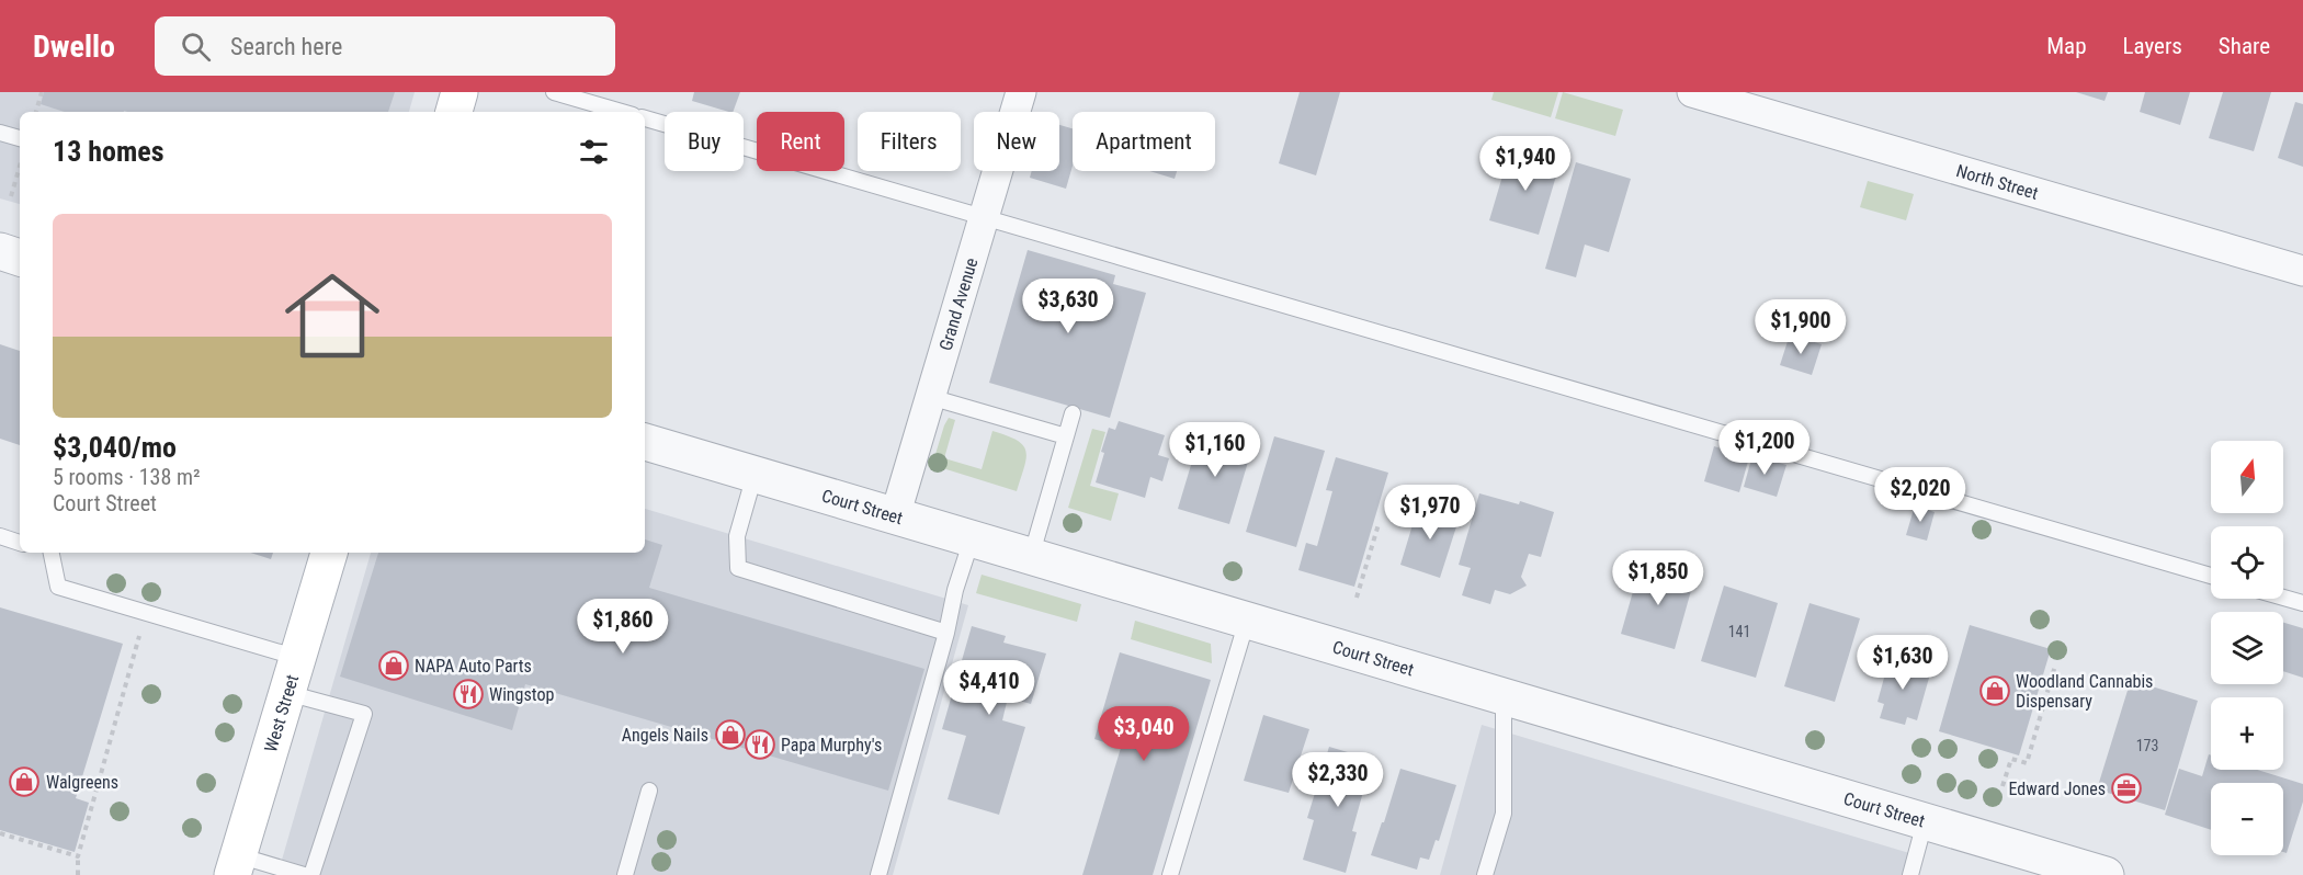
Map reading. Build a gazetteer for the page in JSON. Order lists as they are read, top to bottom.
{
  "streets": {
    "main road": ["West Street"],
    "street": ["North Street", "Grand Avenue", "Court Street"]
  },
  "crossings": [
    ["Grand Avenue", "Court Street"]
  ],
  "places": {
    "shop": [
      "NAPA Auto Parts",
      "Woodland Cannabis Dispensary",
      "Angels Nails",
      "Walgreens"
    ],
    "restaurant": ["Wingstop", "Papa Murphy's"],
    "office": ["Edward Jones"]
  },
  "house_numbers": ["141", "173"],
  "north": "top",
  "page": {
    "header": "Dwello",
    "search": "Search here",
    "nav": ["Map", "Layers", "Share"],
    "chip": [
      "Buy",
      "Rent",
      "Filters",
      "New",
      "Apartment"
    ],
    "heading": "13 homes",
    "price": [
      "$1,940",
      "$3,630",
      "$1,900",
      "$1,200",
      "$1,160",
      "$2,020",
      "$1,970",
      "$1,850",
      "$1,860",
      "$1,630",
      "$4,410",
      "$3,040",
      "$2,330"
    ],
    "list": [
      {
        "name": "$3,040/mo",
        "note": "5 rooms · 138 m² · Court Street"
      }
    ],
    "map_buttons": ["+", "−"]
  }
}
